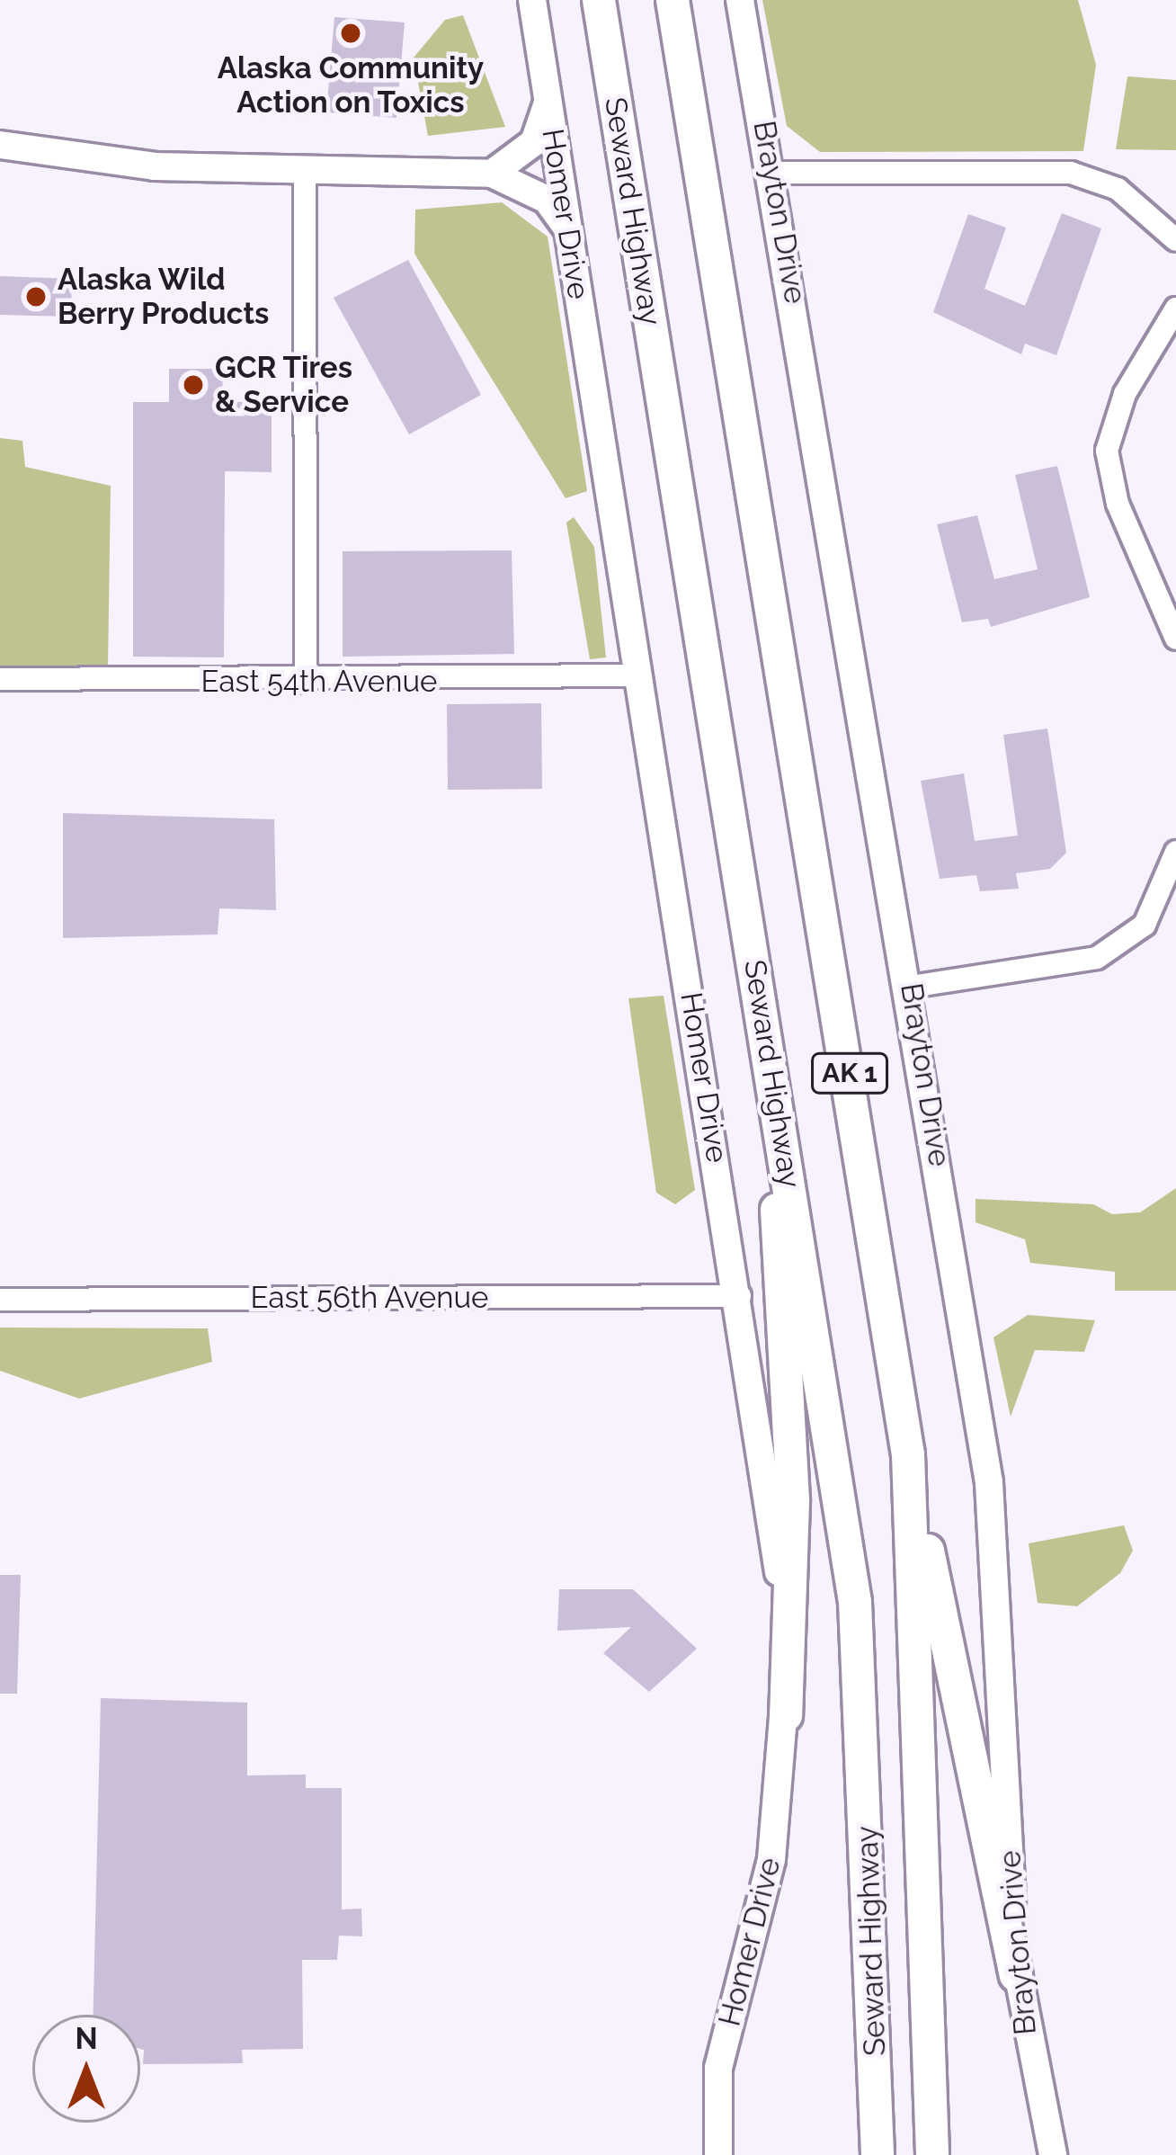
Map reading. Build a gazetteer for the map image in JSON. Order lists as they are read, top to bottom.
{
  "streets": {
    "highway": ["Seward Highway", "AK 1"],
    "main road": ["Brayton Drive", "Homer Drive"],
    "street": ["East 54th Avenue", "East 56th Avenue"]
  },
  "crossings": [
    ["Homer Drive", "East 54th Avenue"],
    ["Homer Drive", "East 56th Avenue"]
  ],
  "places": ["Alaska Community Action on Toxics", "Alaska Wild Berry Products", "GCR Tires & Service"],
  "north": "top"
}
